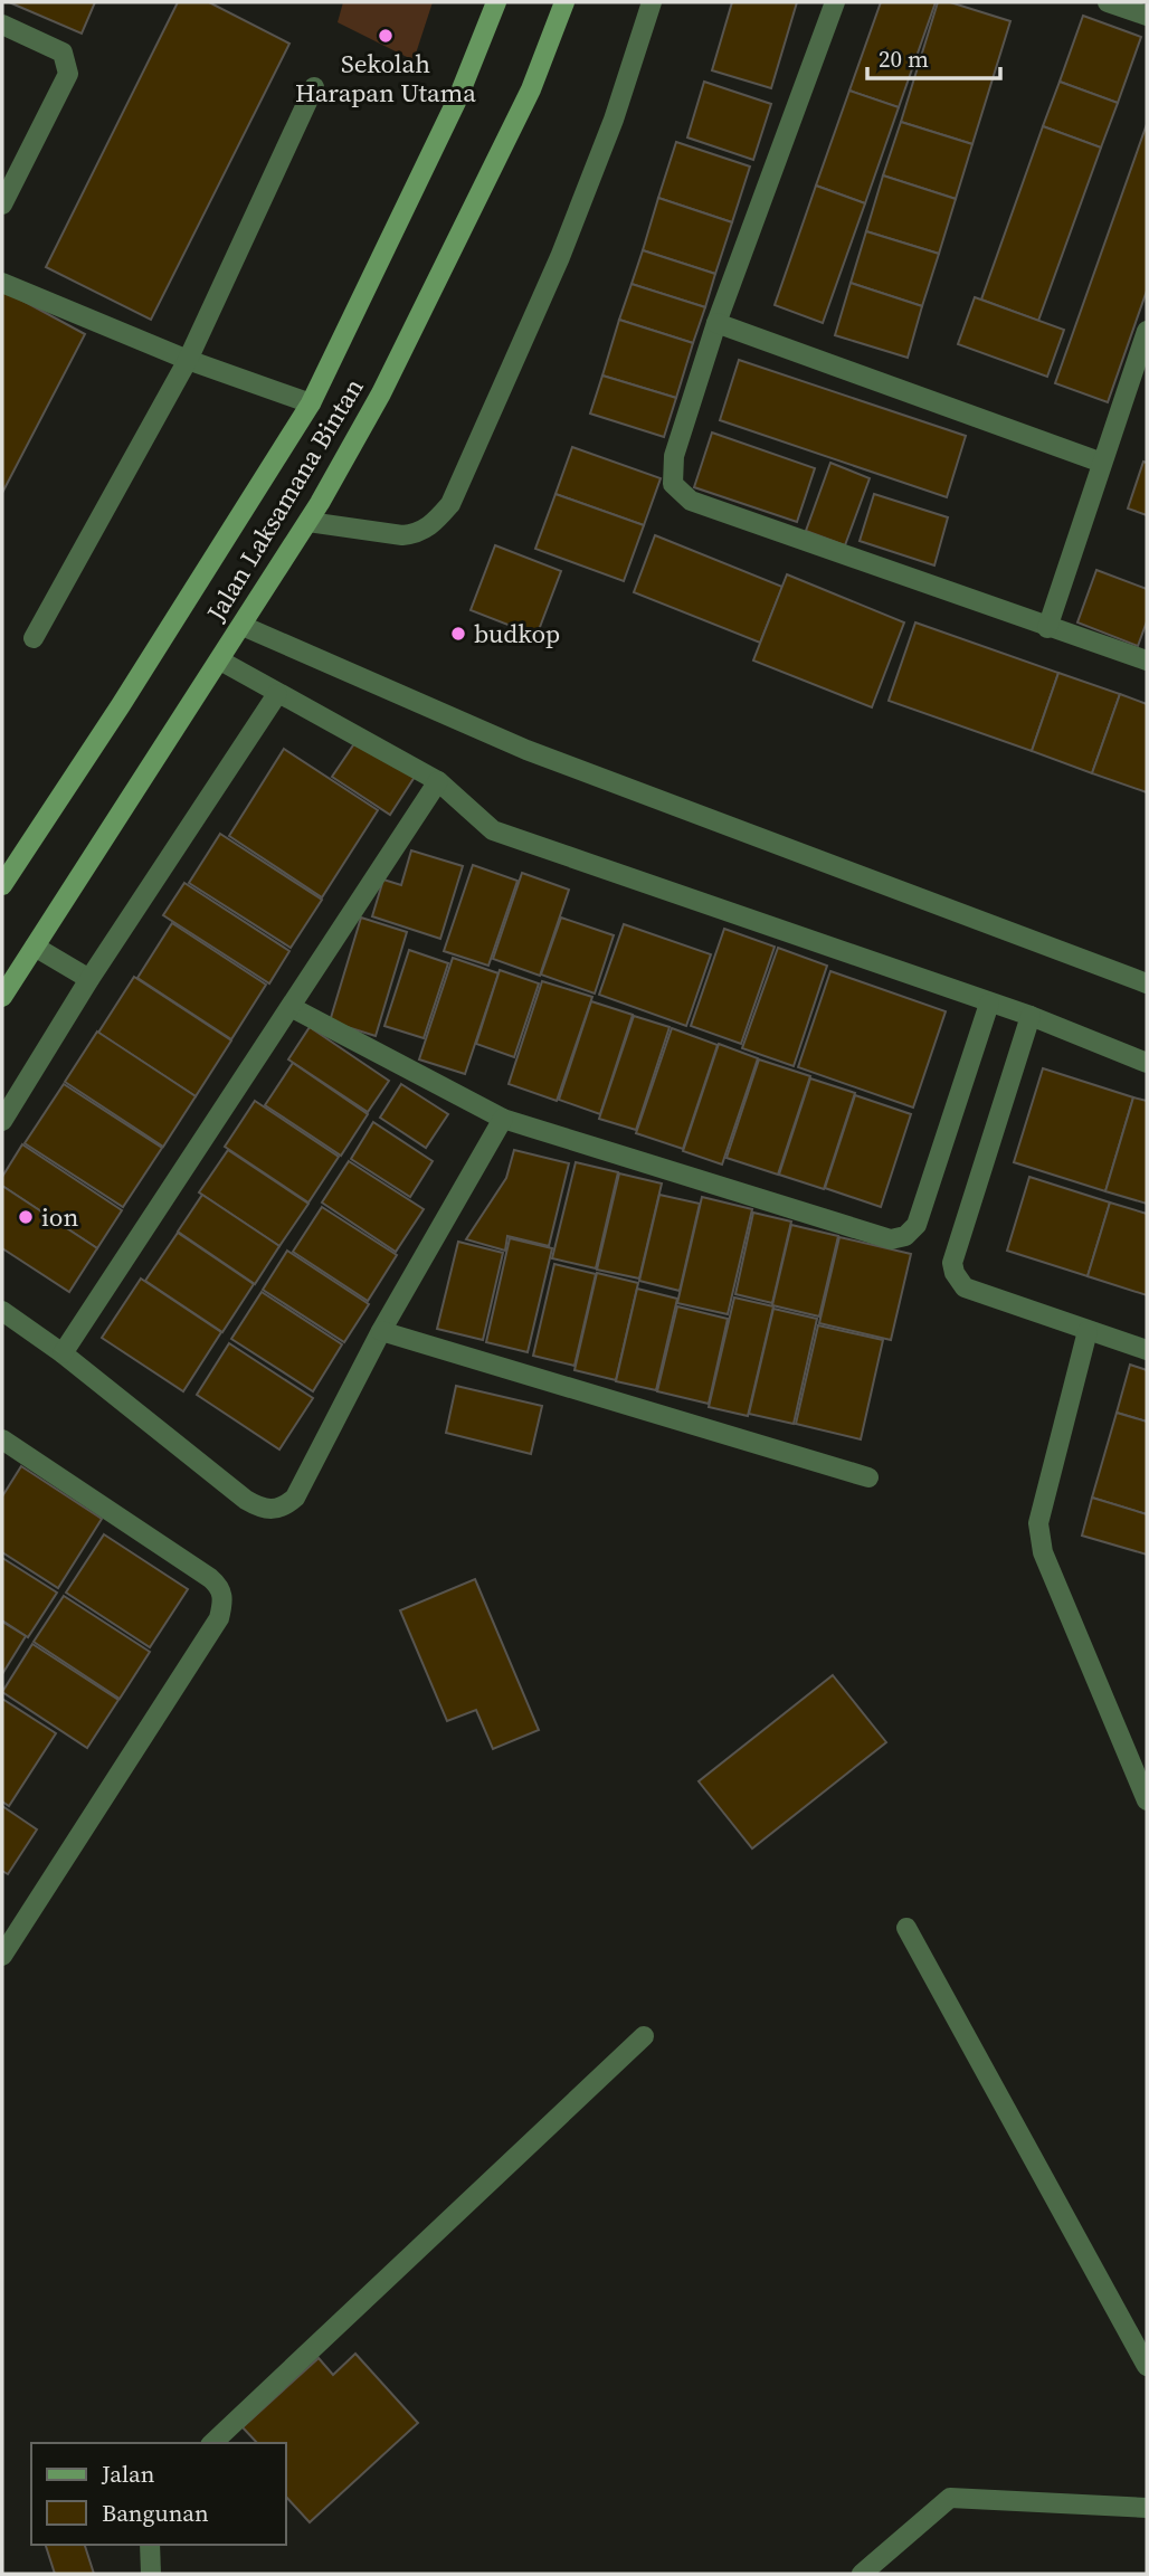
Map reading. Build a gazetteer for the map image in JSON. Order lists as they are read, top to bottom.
{
  "streets": {
    "main road": ["Jalan Laksamana Bintan"]
  },
  "places": ["Sekolah Harapan Utama", "budkop", "ion"],
  "legend": ["Jalan", "Bangunan"],
  "scale_bar": "20 m"
}
